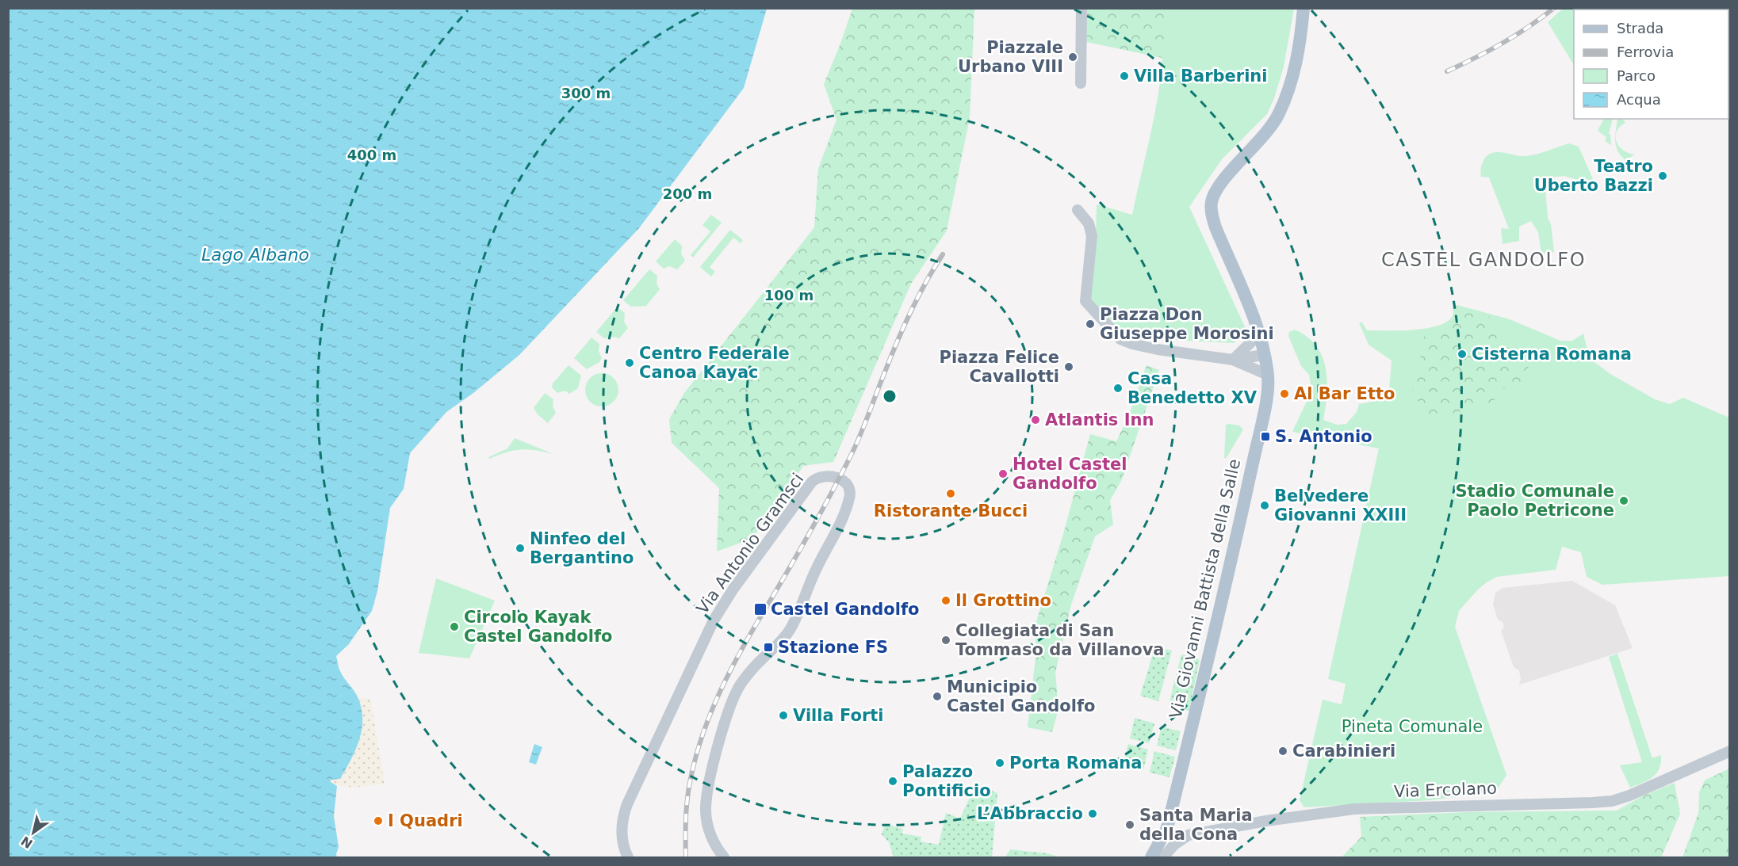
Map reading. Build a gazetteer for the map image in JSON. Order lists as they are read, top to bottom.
{
  "streets": {
    "main road": ["Via Giovanni Battista della Salle"],
    "street": ["Via Antonio Gramsci", "Via Ercolano"]
  },
  "districts": ["CASTEL GANDOLFO"],
  "water": ["Lago Albano"],
  "parks": ["Pineta Comunale"],
  "places": {
    "other": [
      "Piazzale Urbano VIII",
      "Villa Barberini",
      "Teatro Uberto Bazzi",
      "Piazza Don Giuseppe Morosini",
      "Cisterna Romana",
      "Centro Federale Canoa Kayac",
      "Piazza Felice Cavallotti",
      "Casa Benedetto XV",
      "Al Bar Etto",
      "Atlantis Inn",
      "Hotel Castel Gandolfo",
      "Ristorante Bucci",
      "Stadio Comunale Paolo Petricone",
      "Belvedere Giovanni XXIII",
      "Ninfeo del Bergantino",
      "Il Grottino",
      "Circolo Kayak Castel Gandolfo",
      "Collegiata di San Tommaso da Villanova",
      "Municipio Castel Gandolfo",
      "Villa Forti",
      "Carabinieri",
      "Porta Romana",
      "Palazzo Pontificio",
      "L’Abbraccio",
      "I Quadri",
      "Santa Maria della Cona"
    ],
    "transit": ["S. Antonio", "Castel Gandolfo", "Stazione FS"]
  },
  "legend": [
    "Strada",
    "Ferrovia",
    "Parco",
    "Acqua"
  ],
  "north": "bottom left",
  "rings": [
    "300 m",
    "400 m",
    "200 m",
    "100 m"
  ]
}
